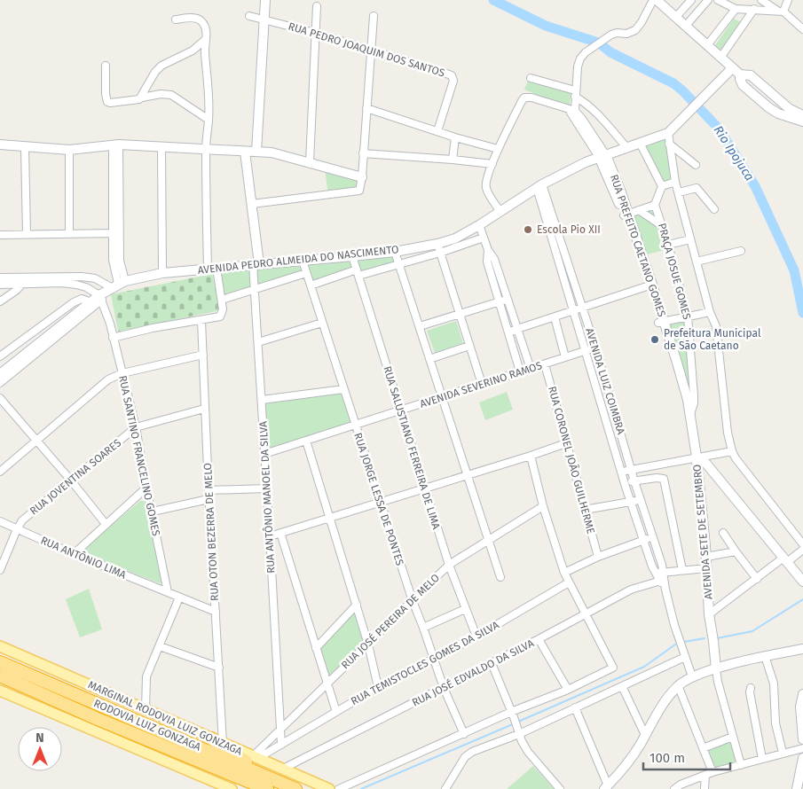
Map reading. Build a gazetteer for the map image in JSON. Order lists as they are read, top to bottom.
{
  "streets": {
    "highway": ["RODOVIA LUIZ GONZAGA"],
    "main road": ["MARGINAL RODOVIA LUIZ GONZAGA"],
    "street": [
      "RUA PEDRO JOAQUIM DOS SANTOS",
      "RUA PREFEITO CAETANO GOMES",
      "AVENIDA PEDRO ALMEIDA DO NASCIMENTO",
      "PRAÇA JOSUE GOMES",
      "AVENIDA LUIZ COIMBRA",
      "AVENIDA SEVERINO RAMOS",
      "RUA SALUSTIANO FERREIRA DE LIMA",
      "RUA SANTINO FRANCELINO GOMES",
      "RUA CORONEL JOÃO GUILHERME",
      "RUA JOVENTINA SOARES",
      "RUA ANTÔNIO MANOEL DA SILVA",
      "RUA JORGE LESSA DE PONTES",
      "RUA OTON BEZERRA DE MELO",
      "AVENIDA SETE DE SETEMBRO",
      "RUA ANTÔNIO LIMA",
      "RUA JOSÉ PEREIRA DE MELO",
      "RUA TEMISTOCLES GOMES DA SILVA",
      "RUA JOSÉ EDVALDO DA SILVA"
    ]
  },
  "crossings": [
    ["RUA PREFEITO CAETANO GOMES", "AVENIDA PEDRO ALMEIDA DO NASCIMENTO"],
    ["RUA PREFEITO CAETANO GOMES", "PRAÇA JOSUE GOMES"],
    ["RUA PREFEITO CAETANO GOMES", "AVENIDA SETE DE SETEMBRO"],
    ["AVENIDA PEDRO ALMEIDA DO NASCIMENTO", "AVENIDA LUIZ COIMBRA"],
    ["AVENIDA PEDRO ALMEIDA DO NASCIMENTO", "RUA SALUSTIANO FERREIRA DE LIMA"],
    ["AVENIDA PEDRO ALMEIDA DO NASCIMENTO", "RUA SANTINO FRANCELINO GOMES"],
    ["AVENIDA PEDRO ALMEIDA DO NASCIMENTO", "RUA ANTÔNIO MANOEL DA SILVA"],
    ["AVENIDA PEDRO ALMEIDA DO NASCIMENTO", "RUA JORGE LESSA DE PONTES"],
    ["PRAÇA JOSUE GOMES", "AVENIDA SETE DE SETEMBRO"],
    ["AVENIDA LUIZ COIMBRA", "AVENIDA SEVERINO RAMOS"],
    ["AVENIDA LUIZ COIMBRA", "RUA JOSÉ EDVALDO DA SILVA"],
    ["AVENIDA SEVERINO RAMOS", "RUA SALUSTIANO FERREIRA DE LIMA"],
    ["AVENIDA SEVERINO RAMOS", "RUA CORONEL JOÃO GUILHERME"],
    ["AVENIDA SEVERINO RAMOS", "RUA ANTÔNIO MANOEL DA SILVA"],
    ["AVENIDA SEVERINO RAMOS", "RUA JORGE LESSA DE PONTES"],
    ["RUA SALUSTIANO FERREIRA DE LIMA", "RUA JOSÉ PEREIRA DE MELO"],
    ["RUA SALUSTIANO FERREIRA DE LIMA", "RUA TEMISTOCLES GOMES DA SILVA"],
    ["RUA SANTINO FRANCELINO GOMES", "RUA JOVENTINA SOARES"],
    ["RUA SANTINO FRANCELINO GOMES", "RUA ANTÔNIO LIMA"],
    ["RUA JOVENTINA SOARES", "RUA OTON BEZERRA DE MELO"],
    ["RUA JOVENTINA SOARES", "RUA ANTÔNIO LIMA"],
    ["RUA ANTÔNIO MANOEL DA SILVA", "RUA JOSÉ PEREIRA DE MELO"],
    ["RUA ANTÔNIO MANOEL DA SILVA", "RUA TEMISTOCLES GOMES DA SILVA"],
    ["RUA JORGE LESSA DE PONTES", "RUA JOSÉ PEREIRA DE MELO"],
    ["RUA JORGE LESSA DE PONTES", "RUA TEMISTOCLES GOMES DA SILVA"],
    ["RUA JORGE LESSA DE PONTES", "RUA JOSÉ EDVALDO DA SILVA"],
    ["RUA OTON BEZERRA DE MELO", "RUA ANTÔNIO LIMA"],
    ["RUA OTON BEZERRA DE MELO", "MARGINAL RODOVIA LUIZ GONZAGA"],
    ["AVENIDA SETE DE SETEMBRO", "RUA JOSÉ EDVALDO DA SILVA"],
    ["RUA JOSÉ PEREIRA DE MELO", "RUA TEMISTOCLES GOMES DA SILVA"],
    ["RUA JOSÉ PEREIRA DE MELO", "MARGINAL RODOVIA LUIZ GONZAGA"],
    ["RUA TEMISTOCLES GOMES DA SILVA", "MARGINAL RODOVIA LUIZ GONZAGA"],
    ["RUA JOSÉ EDVALDO DA SILVA", "MARGINAL RODOVIA LUIZ GONZAGA"]
  ],
  "water": ["Rio Ipojuca"],
  "places": ["Escola Pio XII", "Prefeitura Municipal de São Caetano"],
  "scale_bar": "100 m",
  "north": "top"
}
